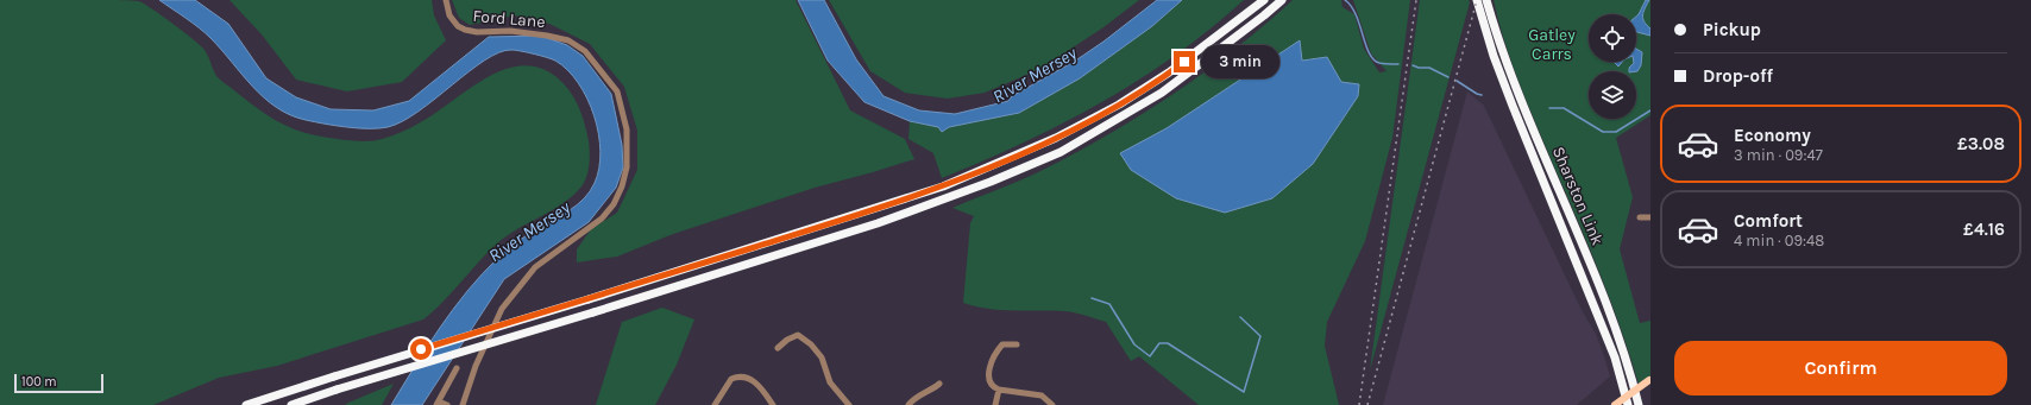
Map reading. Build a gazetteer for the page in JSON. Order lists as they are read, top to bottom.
{
  "streets": {
    "highway": ["Sharston Link"],
    "street": ["Ford Lane"]
  },
  "water": ["River Mersey"],
  "parks": ["Gatley Carrs"],
  "scale_bar": "100 m",
  "page": {
    "banner": ["Pickup", "Drop-off"],
    "bubble": "3 min",
    "list": [
      {
        "name": "Economy",
        "note": "3 min · 09:47",
        "value": "£3.08"
      },
      {
        "name": "Comfort",
        "note": "4 min · 09:48",
        "value": "£4.16"
      }
    ],
    "buttons": "Confirm",
    "scale": "100 m"
  }
}
